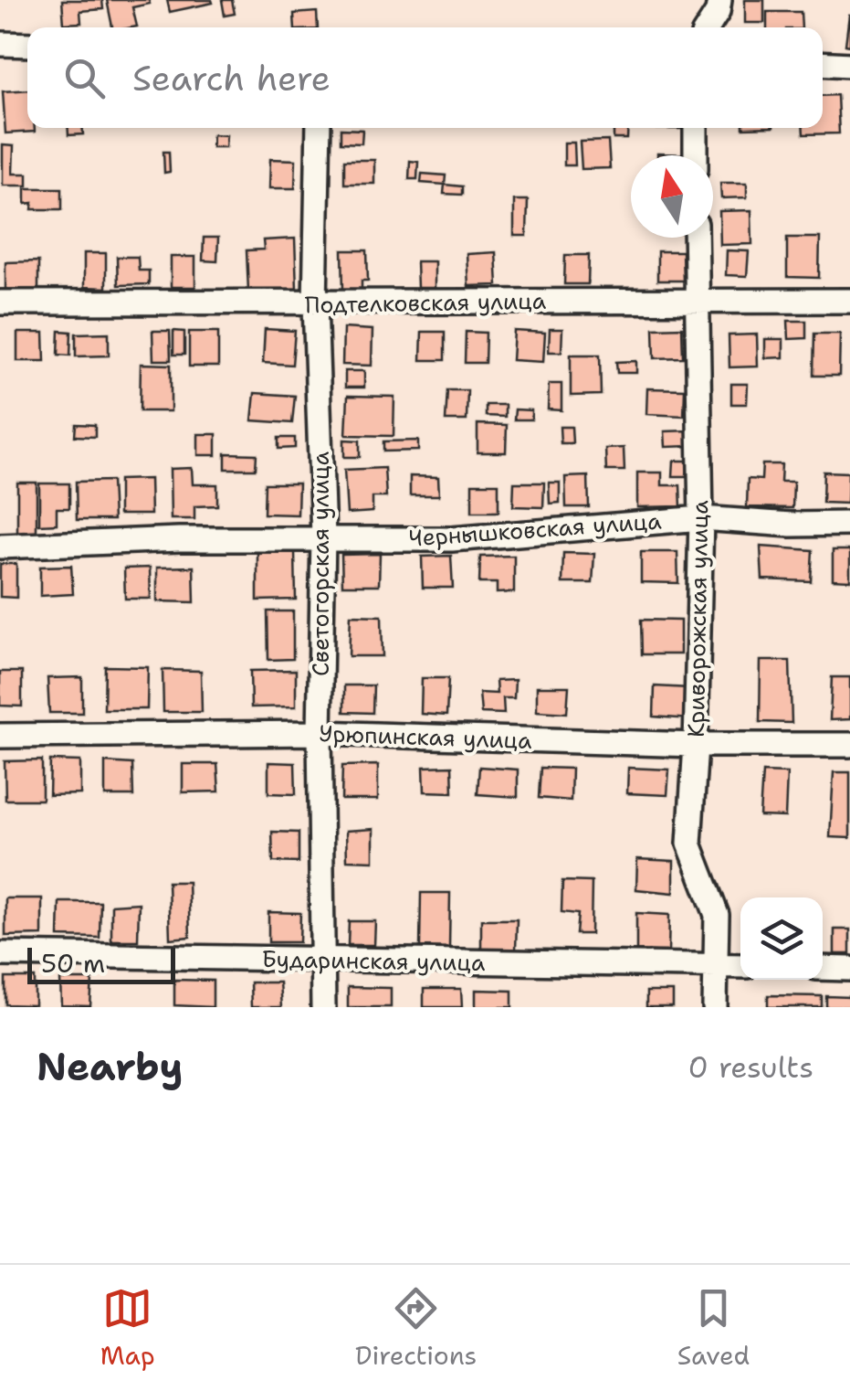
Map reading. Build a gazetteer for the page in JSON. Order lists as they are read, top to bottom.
{
  "streets": {
    "street": [
      "Подтелковская улица",
      "Чернышковская улица",
      "Светогорская улица",
      "Криворожская улица",
      "Урюпинская улица",
      "Бударинская улица"
    ]
  },
  "crossings": [
    ["Подтелковская улица", "Светогорская улица"],
    ["Подтелковская улица", "Криворожская улица"],
    ["Чернышковская улица", "Светогорская улица"],
    ["Чернышковская улица", "Криворожская улица"],
    ["Светогорская улица", "Урюпинская улица"],
    ["Светогорская улица", "Бударинская улица"],
    ["Криворожская улица", "Урюпинская улица"],
    ["Криворожская улица", "Бударинская улица"]
  ],
  "scale_bar": "50 m",
  "north": "top",
  "page": {
    "search": "Search here",
    "scale": "50 m",
    "heading": ["Nearby", "0 results"],
    "nav": ["Map", "Directions", "Saved"]
  }
}
